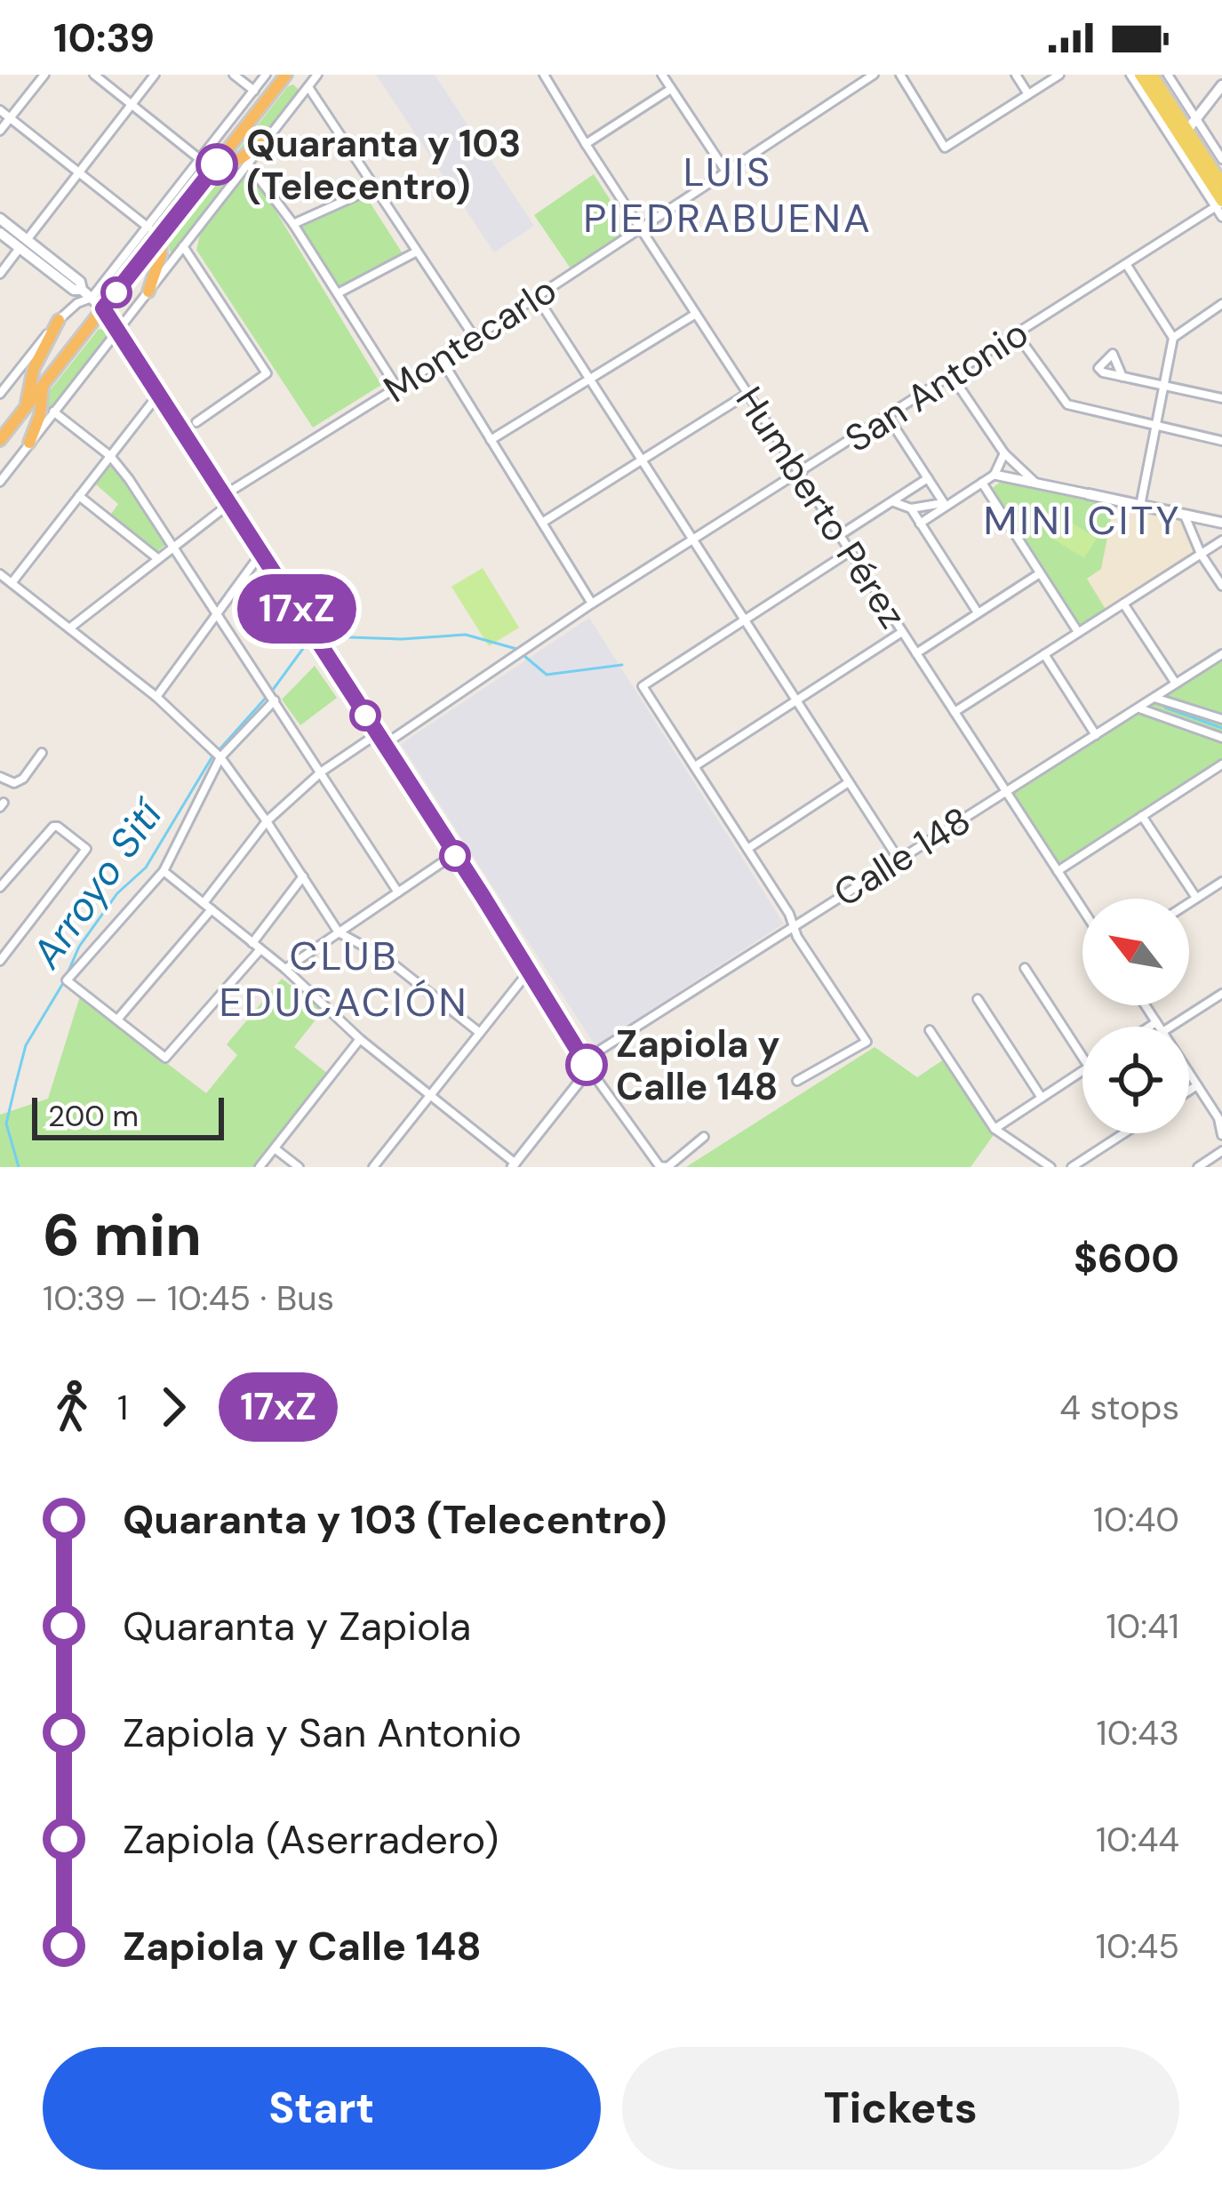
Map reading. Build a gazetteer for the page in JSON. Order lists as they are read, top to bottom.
{
  "streets": {
    "street": [
      "Montecarlo",
      "San Antonio",
      "Humberto Pérez",
      "Calle 148"
    ]
  },
  "crossings": [
    ["Montecarlo", "Humberto Pérez"],
    ["San Antonio", "Humberto Pérez"],
    ["Humberto Pérez", "Calle 148"]
  ],
  "districts": ["LUIS PIEDRABUENA", "MINI CITY", "CLUB EDUCACIÓN"],
  "water": ["Arroyo Sití"],
  "places": ["Quaranta y 103 (Telecentro)", "Zapiola y Calle 148"],
  "lines": ["bus line 17xZ"],
  "scale_bar": "200 m",
  "north": "top left",
  "page": {
    "status": "10:39",
    "on_map": "17xZ",
    "scale": "200 m",
    "heading": ["6 min", "10:39 – 10:45 · Bus", "$600"],
    "legs": ["1", "17xZ", "4 stops"],
    "list": [
      {
        "name": "Quaranta y 103 (Telecentro)",
        "value": "10:40"
      },
      {
        "name": "Quaranta y Zapiola",
        "value": "10:41"
      },
      {
        "name": "Zapiola y San Antonio",
        "value": "10:43"
      },
      {
        "name": "Zapiola (Aserradero)",
        "value": "10:44"
      },
      {
        "name": "Zapiola y Calle 148",
        "value": "10:45"
      }
    ],
    "buttons": ["Start", "Tickets"]
  }
}
